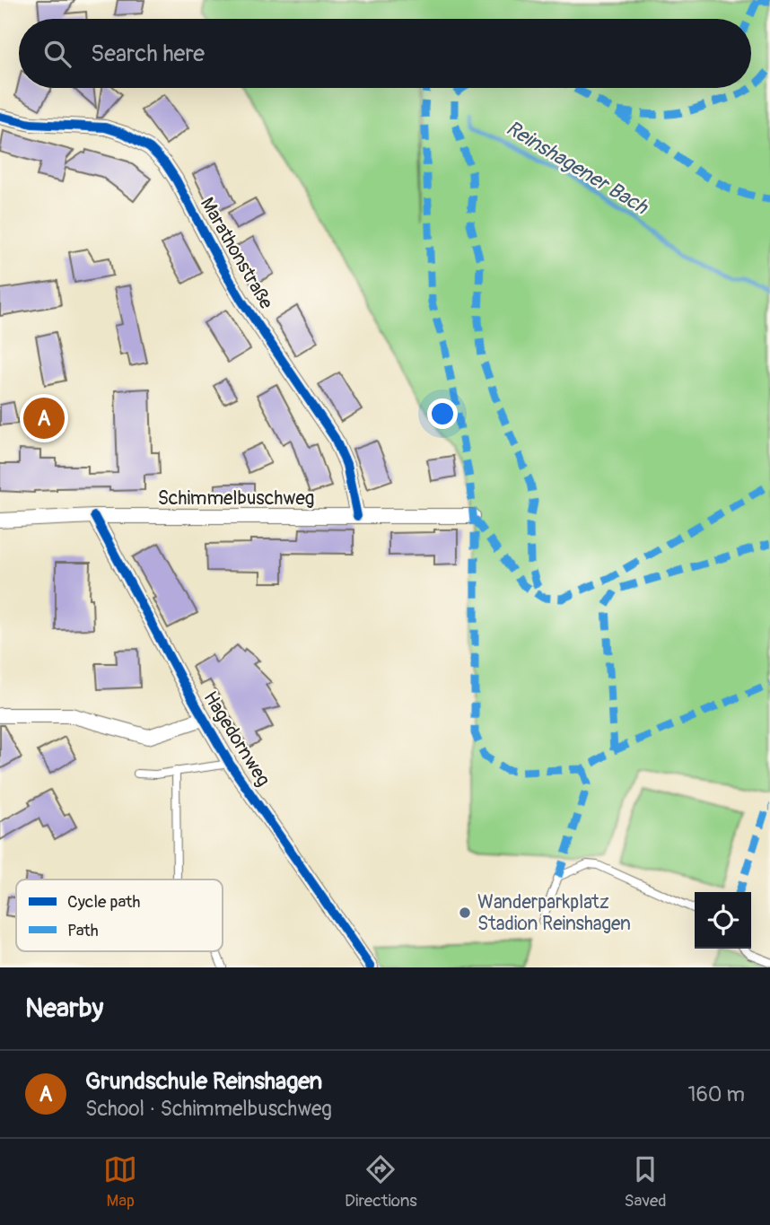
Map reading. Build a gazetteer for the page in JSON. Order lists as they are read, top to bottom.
{
  "streets": {
    "street": ["Marathonstraße", "Schimmelbuschweg", "Hagedornweg"]
  },
  "crossings": [
    ["Marathonstraße", "Schimmelbuschweg"],
    ["Schimmelbuschweg", "Hagedornweg"]
  ],
  "water": ["Reinshagener Bach"],
  "places": ["Wanderparkplatz Stadion Reinshagen"],
  "legend": ["Cycle path", "Path"],
  "page": {
    "search": "Search here",
    "pins": "A",
    "heading": "Nearby",
    "list": [
      {
        "mark": "A",
        "name": "Grundschule Reinshagen",
        "note": "School · Schimmelbuschweg",
        "value": "160 m"
      }
    ],
    "nav": ["Map", "Directions", "Saved"]
  }
}
